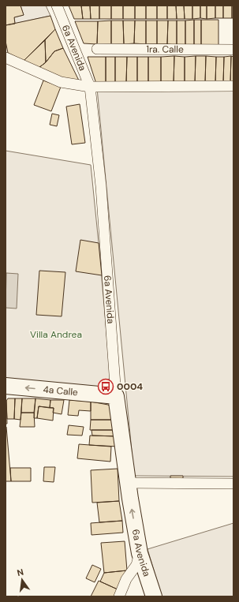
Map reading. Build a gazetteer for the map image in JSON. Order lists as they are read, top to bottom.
{
  "streets": {
    "main road": ["6a Avenida", "4a Calle"],
    "street": ["1ra. Calle"]
  },
  "crossings": [
    ["6a Avenida", "4a Calle"]
  ],
  "one_way": ["4a Calle"],
  "parks": ["Villa Andrea"],
  "places": {
    "bus stop": ["0004"]
  },
  "north": "top"
}
